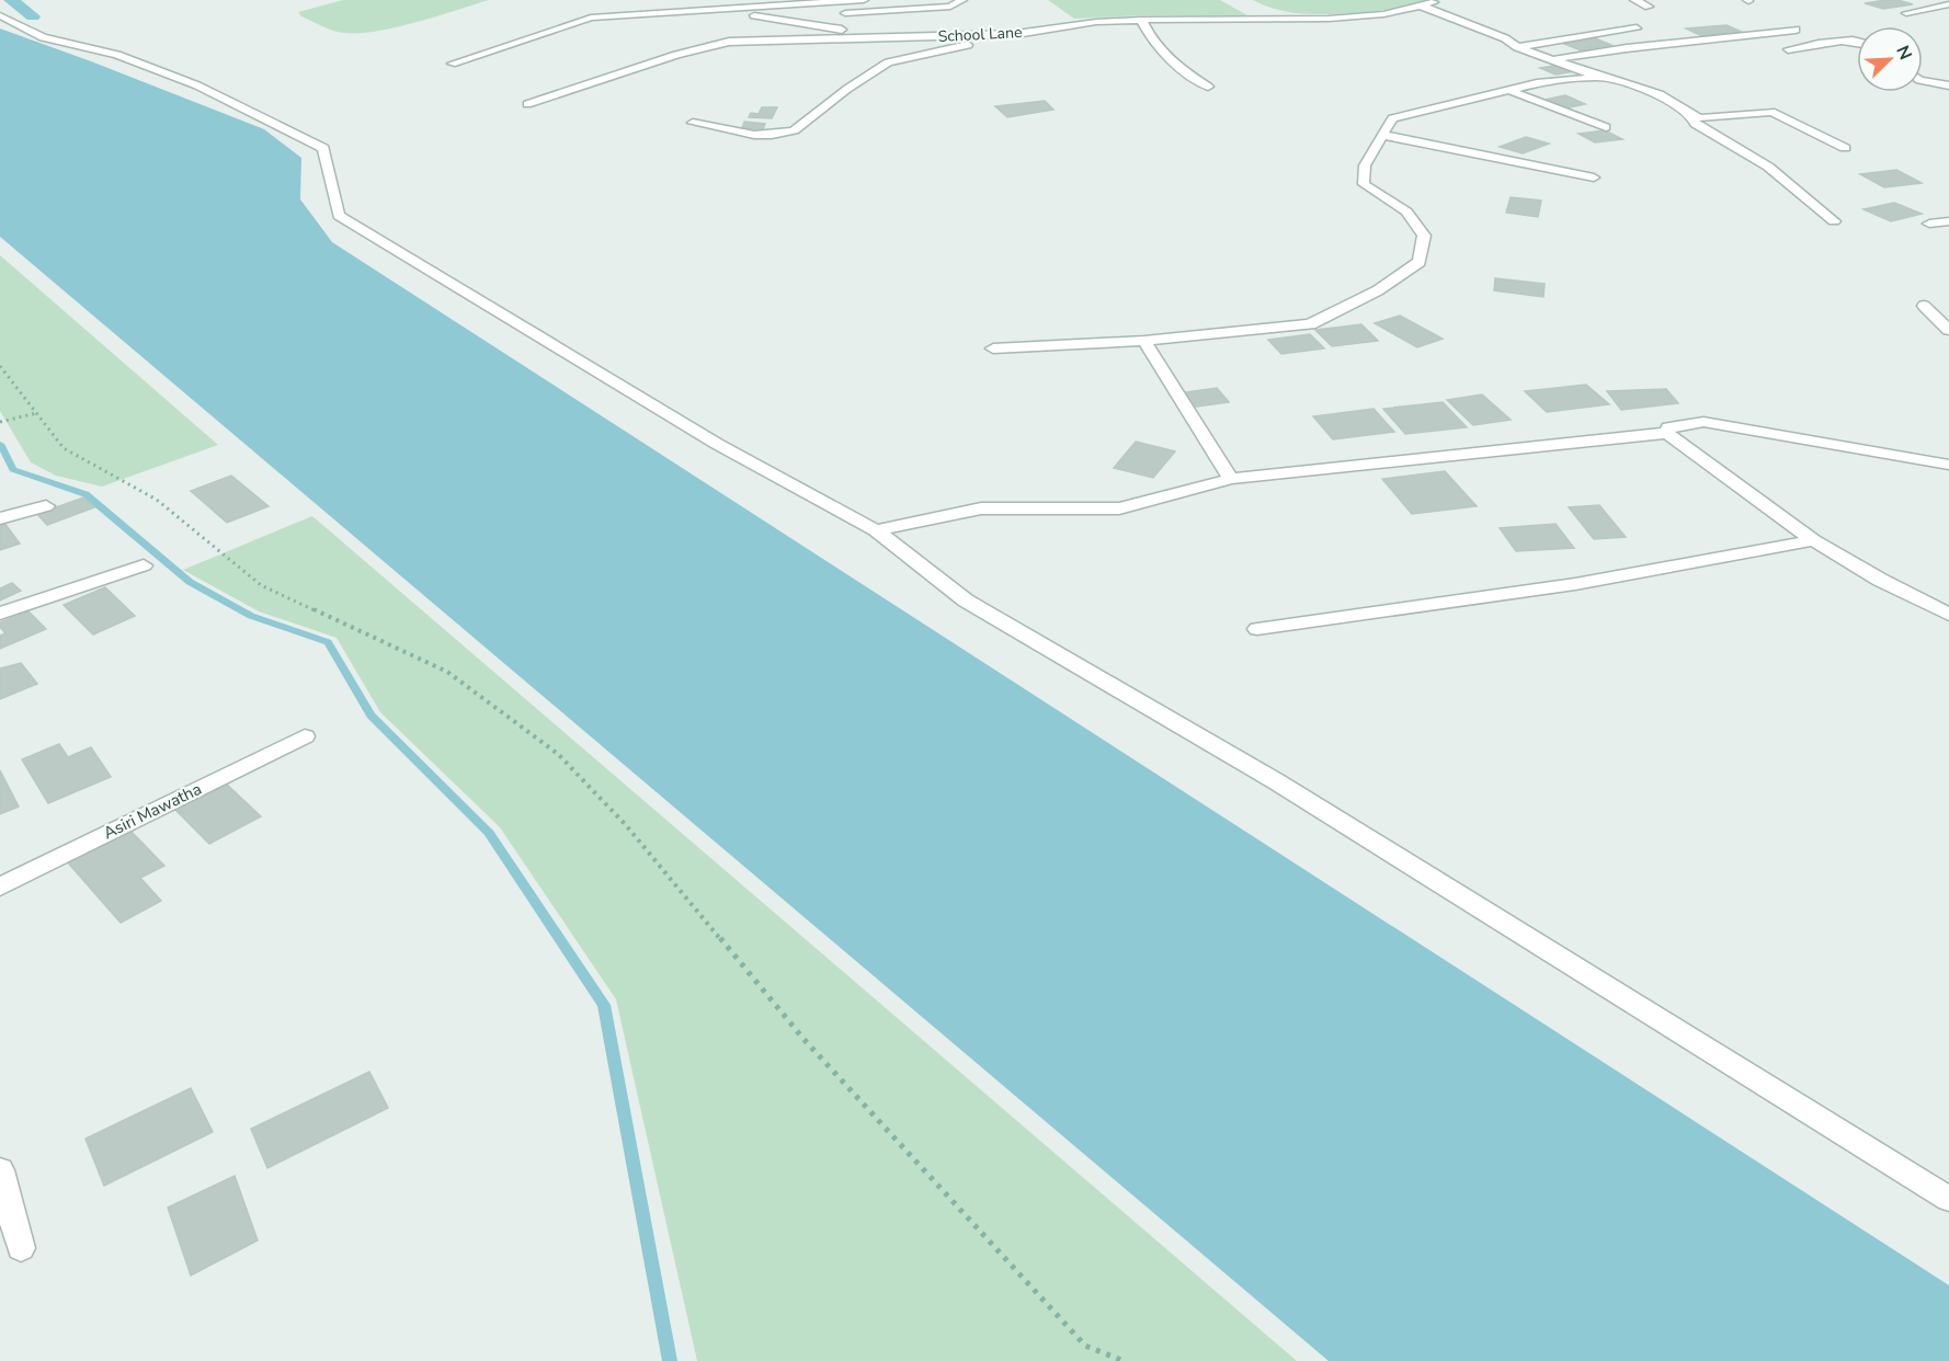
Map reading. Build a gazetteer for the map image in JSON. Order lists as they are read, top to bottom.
{
  "streets": {
    "street": ["School Lane", "Asiri Mawatha"]
  },
  "north": "top right"
}
